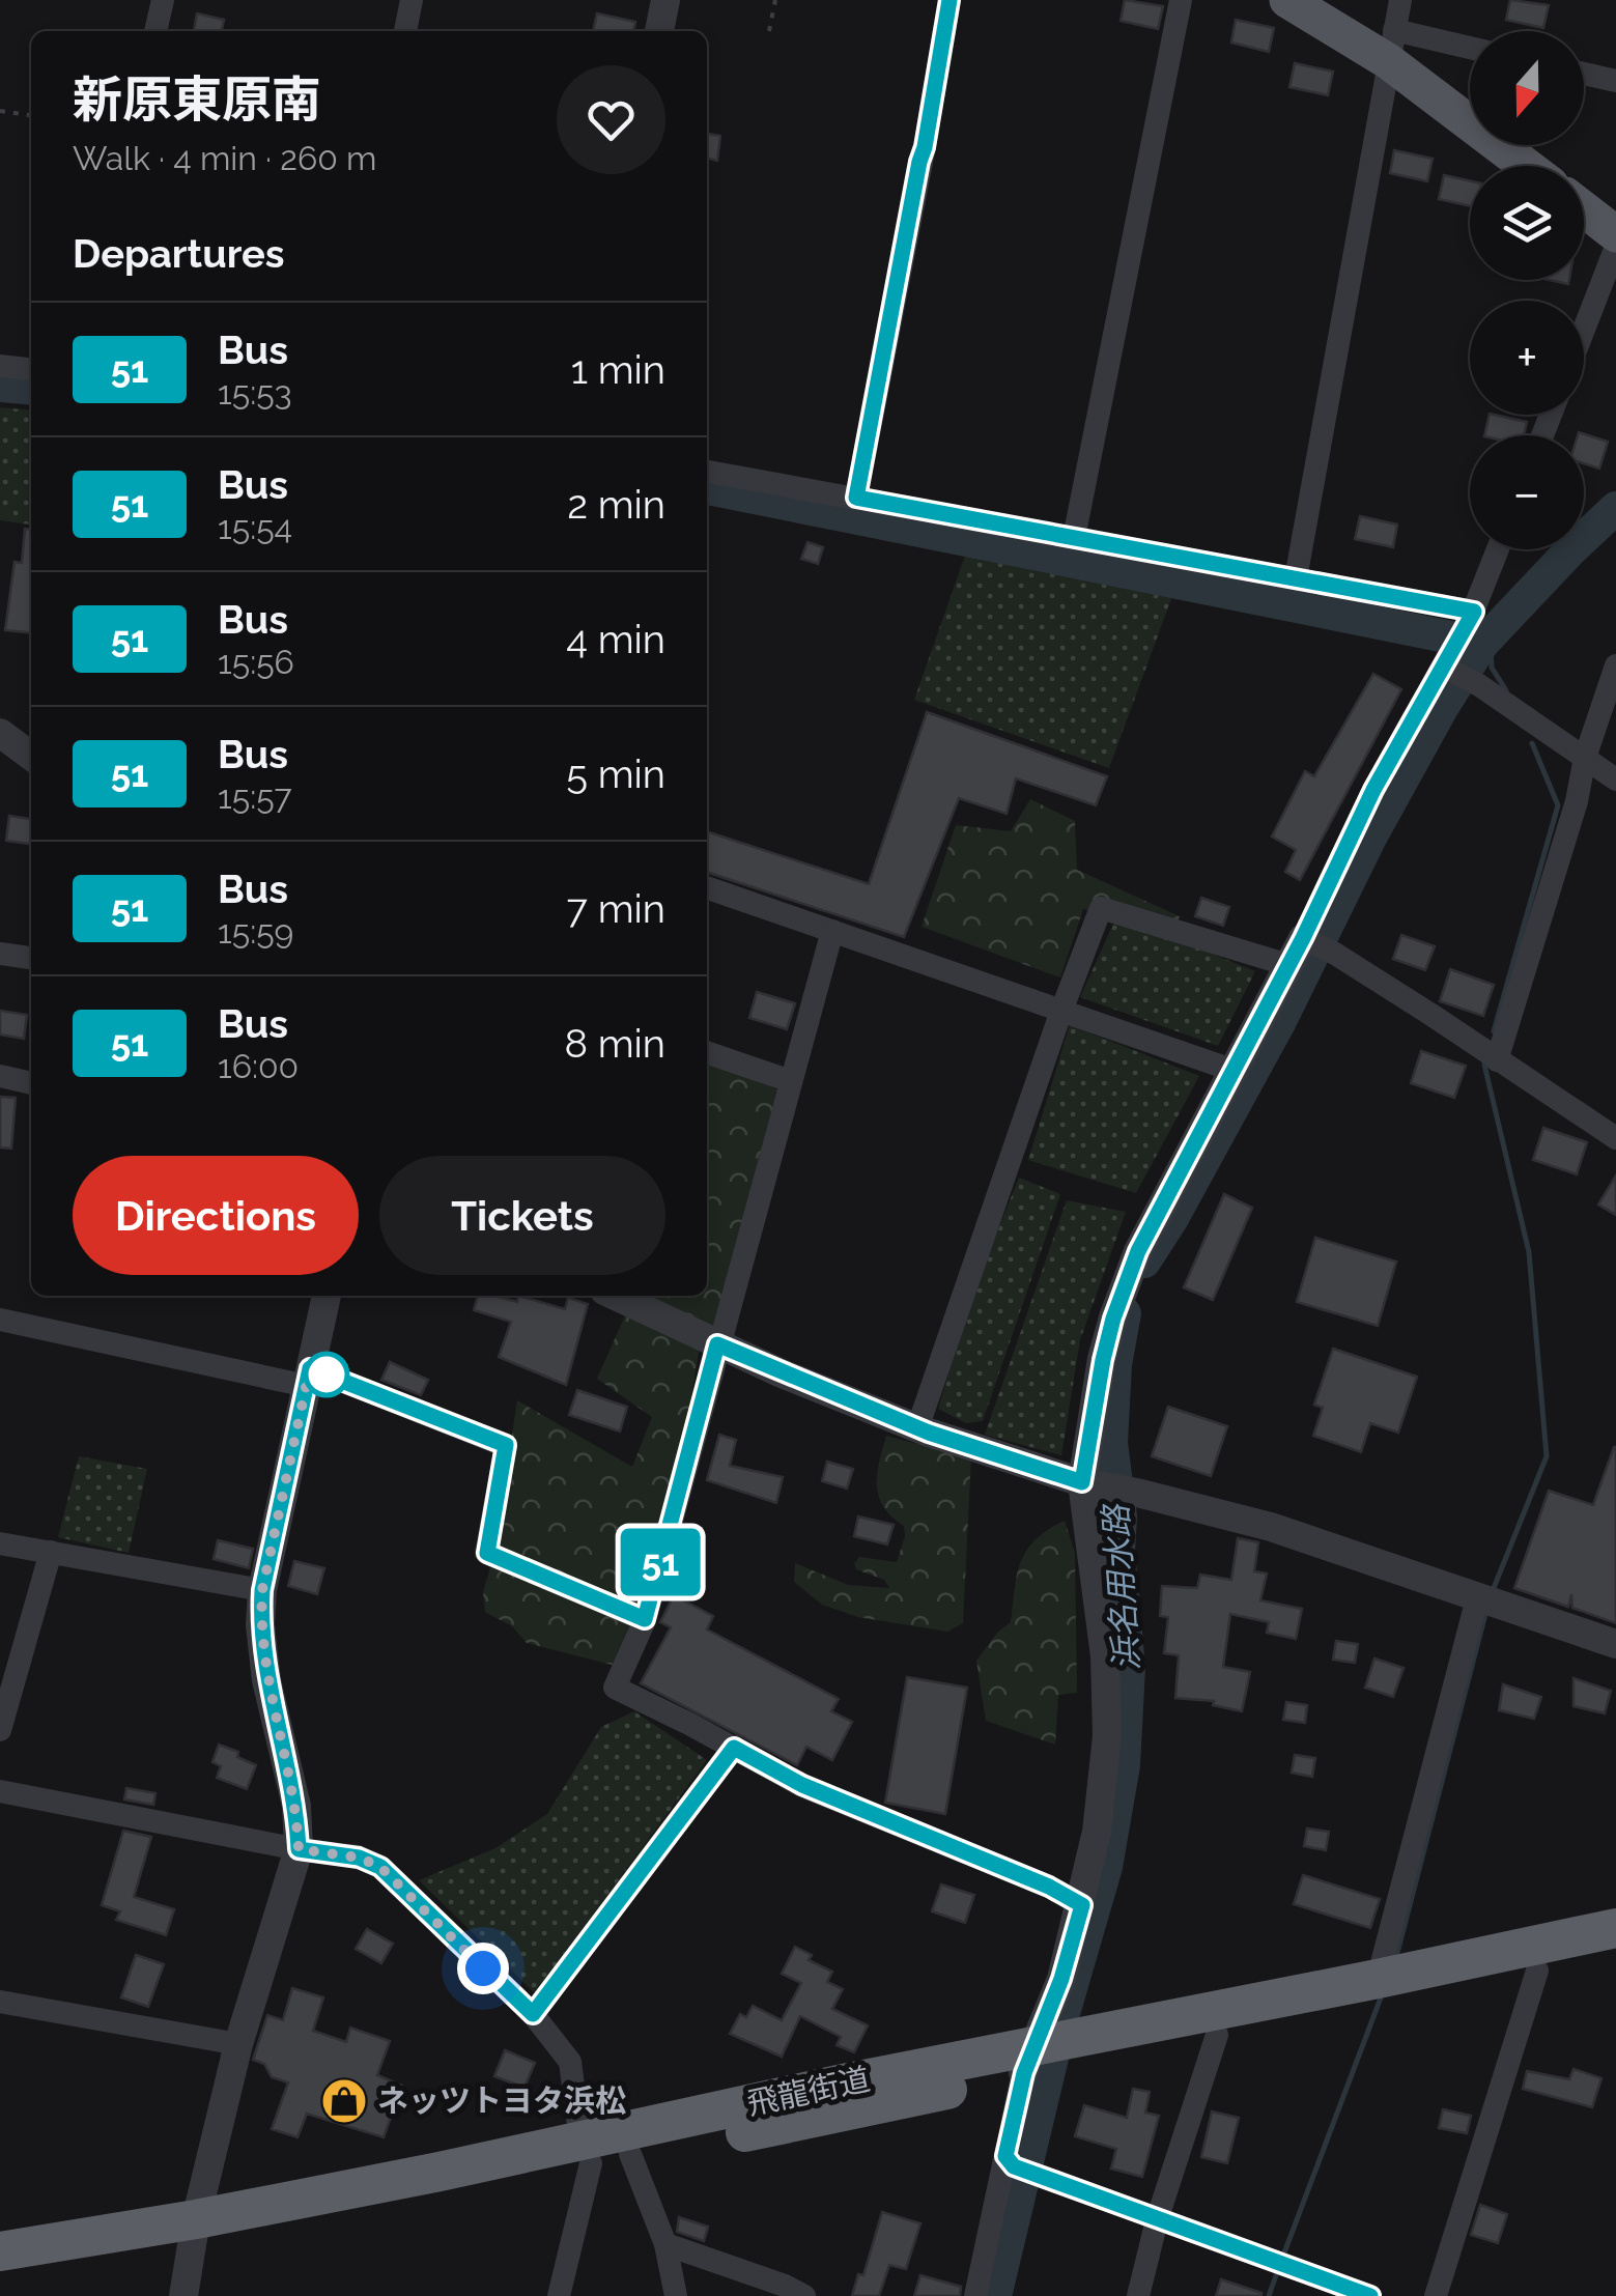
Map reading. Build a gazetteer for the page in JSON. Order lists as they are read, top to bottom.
{
  "streets": {
    "highway": ["飛龍街道"]
  },
  "water": ["浜名用水路"],
  "places": {
    "shop": ["ネッツトヨタ浜松"]
  },
  "lines": ["bus line 51"],
  "north": "bottom",
  "page": {
    "on_map": "51",
    "map_buttons": ["+", "−"],
    "heading": [
      ["新原東原南", "Walk · 4 min · 260 m"],
      "Departures"
    ],
    "list": [
      {
        "mark": "51",
        "name": "Bus",
        "note": "15:53",
        "value": "1 min"
      },
      {
        "mark": "51",
        "name": "Bus",
        "note": "15:54",
        "value": "2 min"
      },
      {
        "mark": "51",
        "name": "Bus",
        "note": "15:56",
        "value": "4 min"
      },
      {
        "mark": "51",
        "name": "Bus",
        "note": "15:57",
        "value": "5 min"
      },
      {
        "mark": "51",
        "name": "Bus",
        "note": "15:59",
        "value": "7 min"
      },
      {
        "mark": "51",
        "name": "Bus",
        "note": "16:00",
        "value": "8 min"
      }
    ],
    "buttons": ["Directions", "Tickets"]
  }
}
